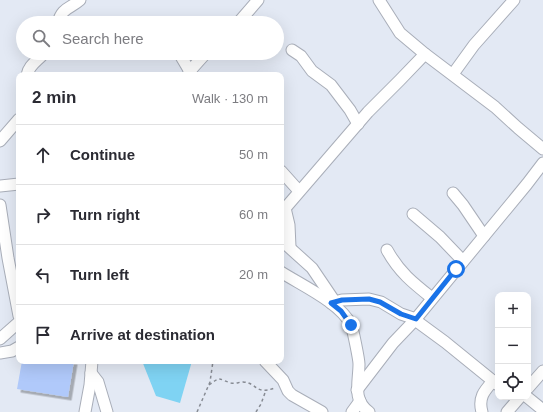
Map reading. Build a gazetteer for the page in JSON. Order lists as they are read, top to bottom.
{
  "page": {
    "search": "Search here",
    "heading": ["2 min", "Walk · 130 m"],
    "list": [
      ["Continue", "50 m"],
      ["Turn right", "60 m"],
      ["Turn left", "20 m"],
      "Arrive at destination"
    ],
    "map_buttons": ["+", "−"]
  }
}
